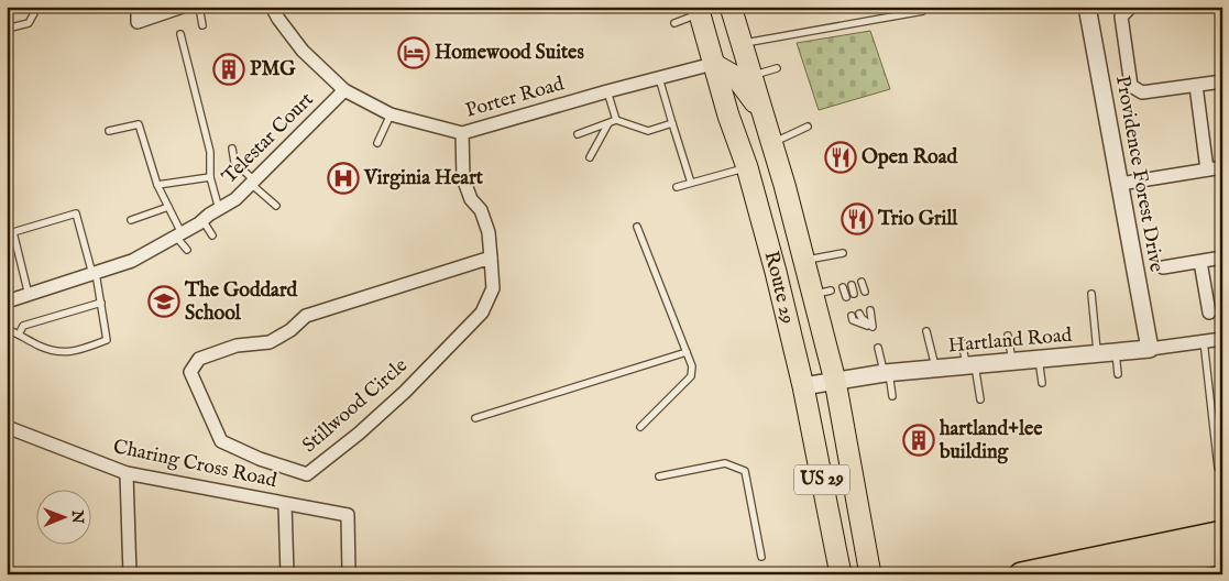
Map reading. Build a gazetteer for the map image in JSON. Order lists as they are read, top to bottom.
{
  "streets": {
    "main road": ["Route 29", "US 29"],
    "street": [
      "Porter Road",
      "Telestar Court",
      "Providence Forest Drive",
      "Hartland Road",
      "Stillwood Circle",
      "Charing Cross Road"
    ]
  },
  "crossings": [
    ["Porter Road", "Telestar Court"],
    ["Porter Road", "Route 29"],
    ["Porter Road", "Stillwood Circle"],
    ["Providence Forest Drive", "Hartland Road"],
    ["Route 29", "Hartland Road"]
  ],
  "places": {
    "hotel": ["Homewood Suites"],
    "building": ["PMG", "hartland+lee building"],
    "restaurant": ["Open Road", "Trio Grill"],
    "hospital": ["Virginia Heart"],
    "school or university": ["The Goddard School"]
  },
  "north": "right"
}
